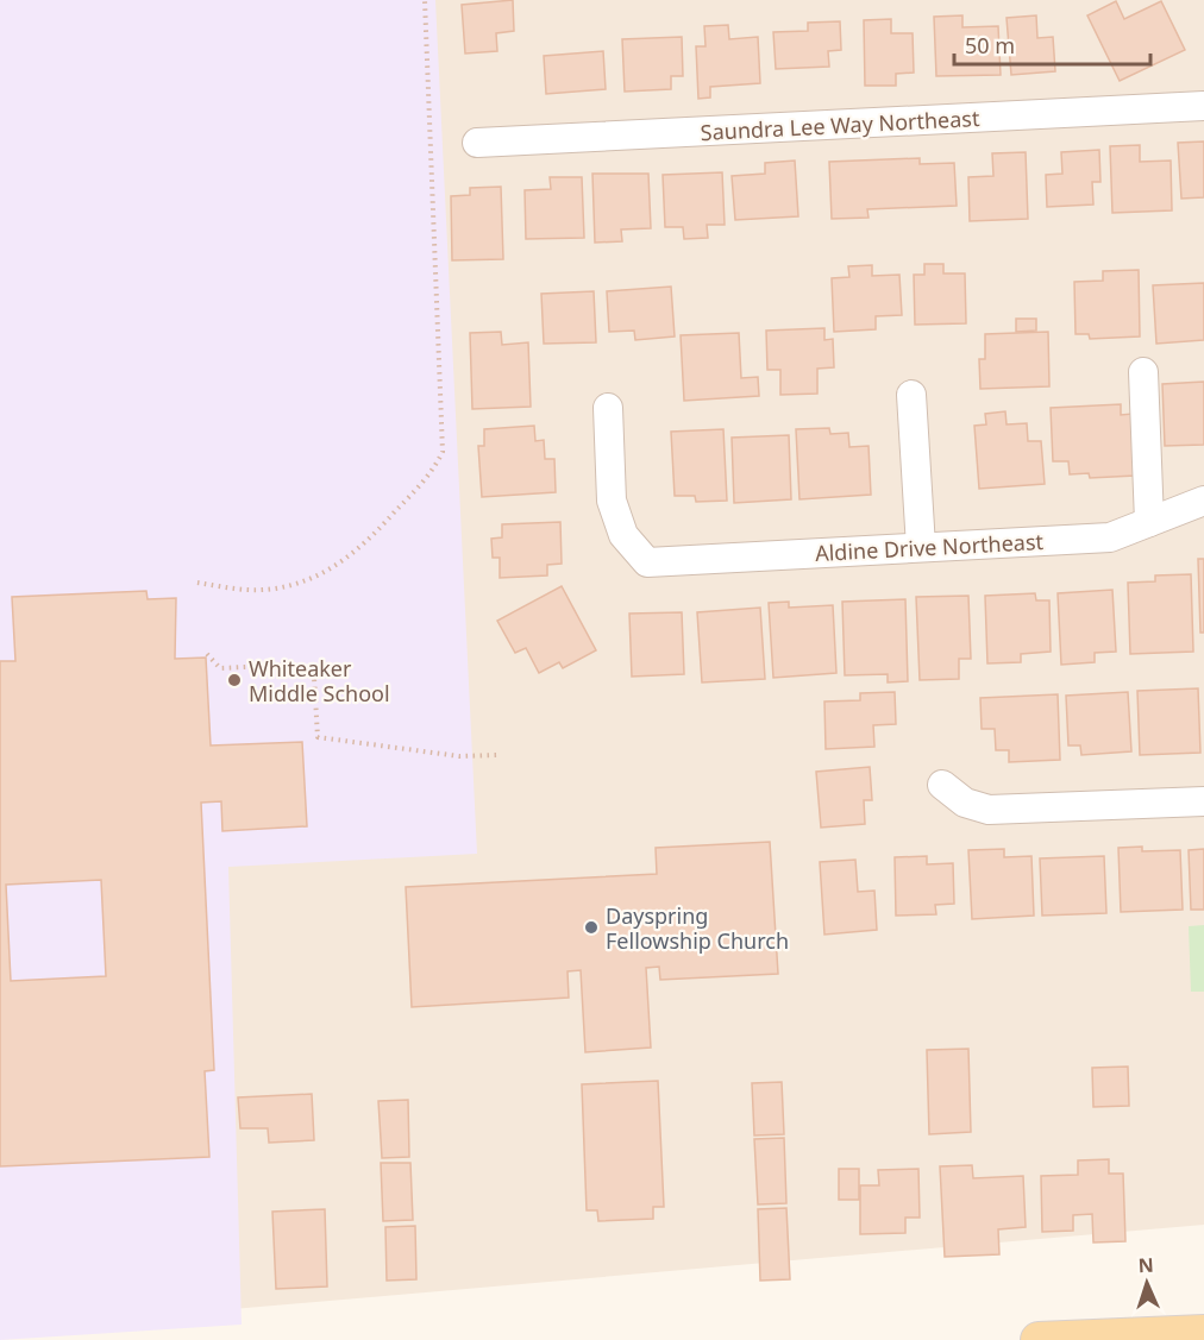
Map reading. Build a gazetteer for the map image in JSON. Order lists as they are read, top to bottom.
{
  "streets": {
    "street": ["Saundra Lee Way Northeast", "Aldine Drive Northeast"]
  },
  "places": ["Whiteaker Middle School", "Dayspring Fellowship Church"],
  "scale_bar": "50 m",
  "north": "top"
}
